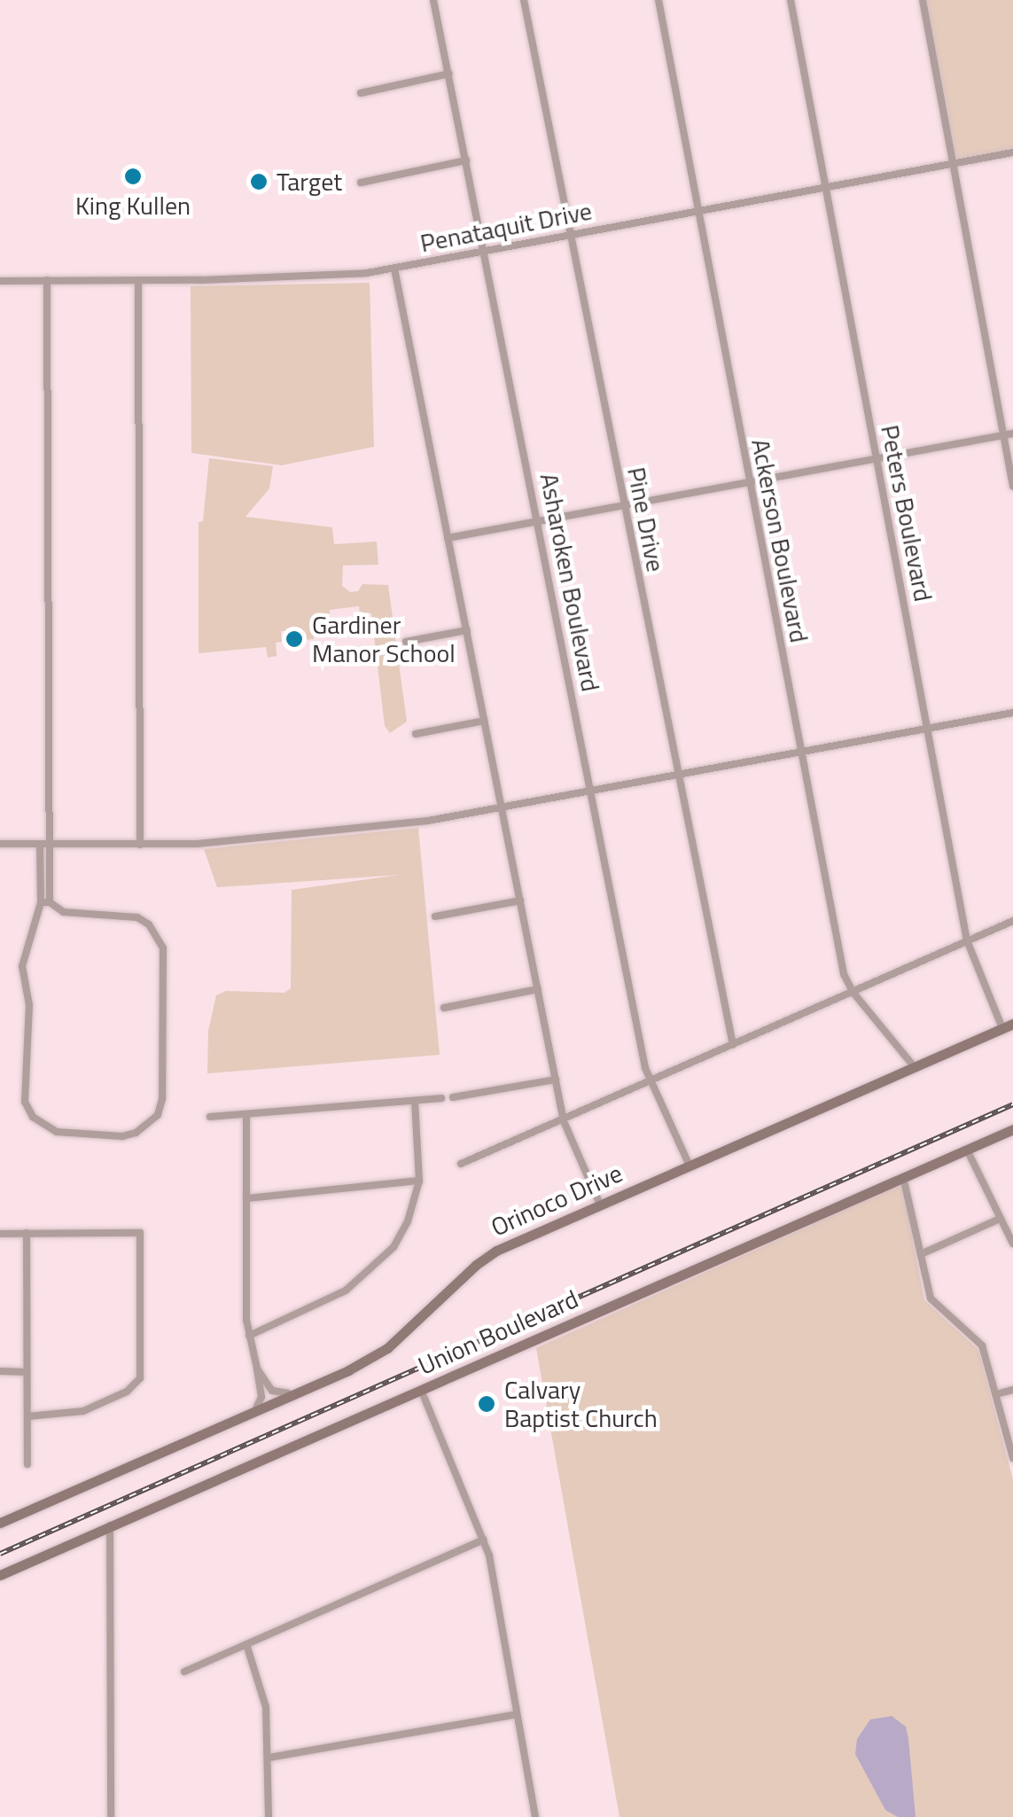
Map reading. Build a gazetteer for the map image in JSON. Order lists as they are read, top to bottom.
{
  "streets": {
    "street": [
      "Penataquit Drive",
      "Peters Boulevard",
      "Pine Drive",
      "Ackerson Boulevard",
      "Asharoken Boulevard",
      "Orinoco Drive",
      "Union Boulevard"
    ]
  },
  "crossings": [
    ["Penataquit Drive", "Peters Boulevard"],
    ["Penataquit Drive", "Pine Drive"],
    ["Penataquit Drive", "Ackerson Boulevard"],
    ["Penataquit Drive", "Asharoken Boulevard"],
    ["Peters Boulevard", "Orinoco Drive"],
    ["Ackerson Boulevard", "Orinoco Drive"],
    ["Asharoken Boulevard", "Orinoco Drive"]
  ],
  "places": [
    "King Kullen",
    "Target",
    "Gardiner Manor School",
    "Calvary Baptist Church"
  ]
}
